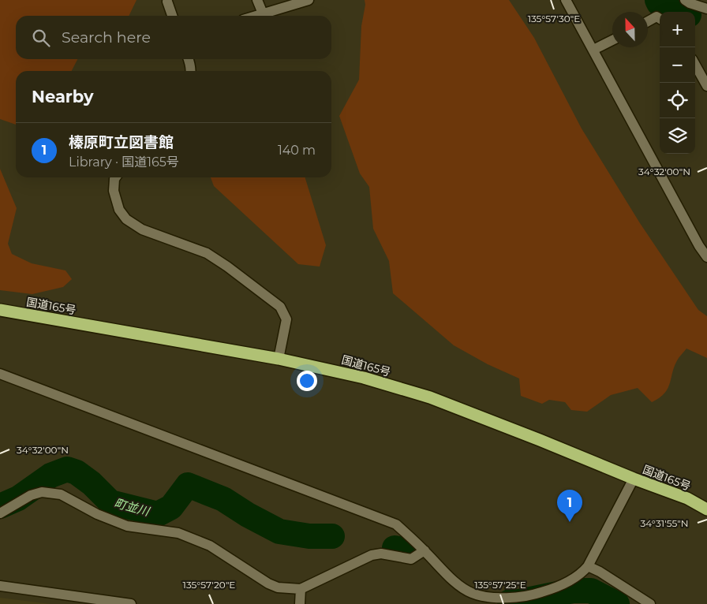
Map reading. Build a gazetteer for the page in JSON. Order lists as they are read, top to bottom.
{
  "streets": {
    "highway": ["国道165号"]
  },
  "water": ["町並川"],
  "north": "top",
  "page": {
    "map_buttons": ["+", "−"],
    "search": "Search here",
    "heading": "Nearby",
    "list": [
      {
        "mark": "1",
        "name": "榛原町立図書館",
        "note": "Library · 国道165号",
        "value": "140 m"
      }
    ],
    "pins": "1"
  },
  "coordinates": [
    "135°57'30\"E",
    "34°32'00\"N",
    "34°31'55\"N",
    "135°57'20\"E",
    "135°57'25\"E"
  ]
}
